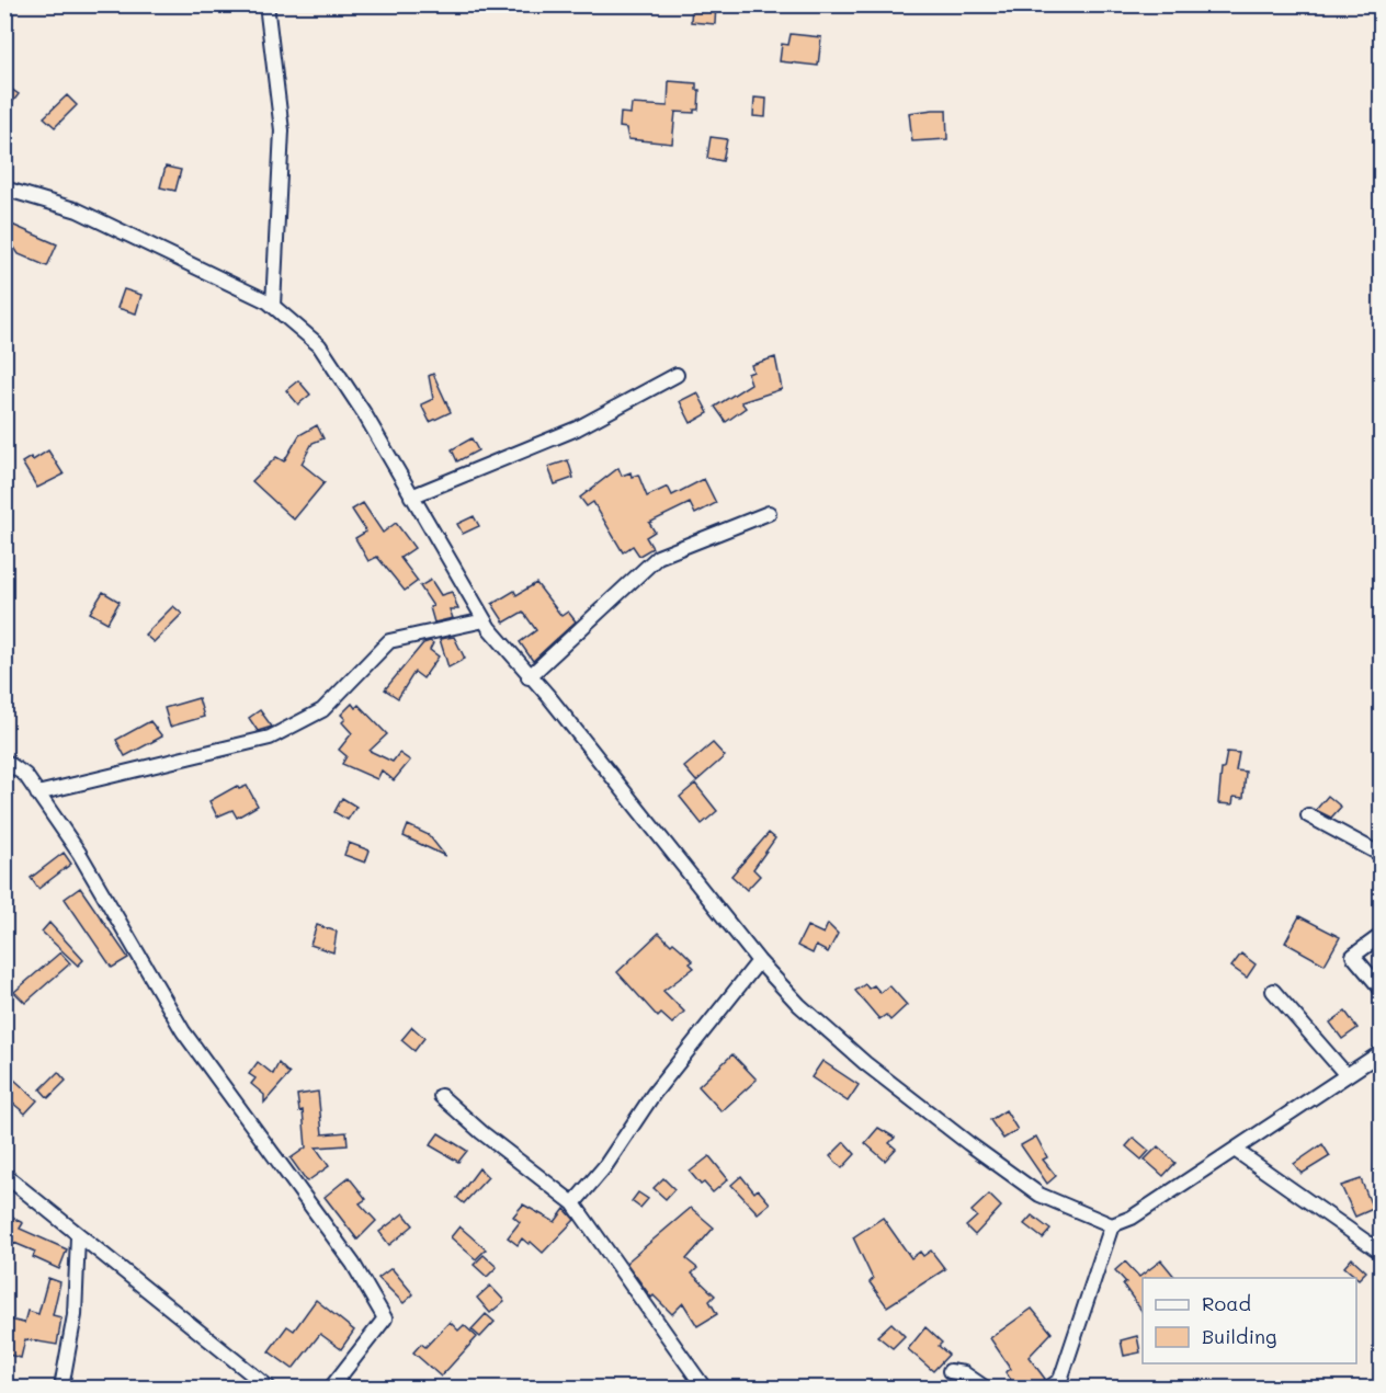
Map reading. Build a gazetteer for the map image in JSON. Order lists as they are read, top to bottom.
{
  "legend": ["Road", "Building"]
}
